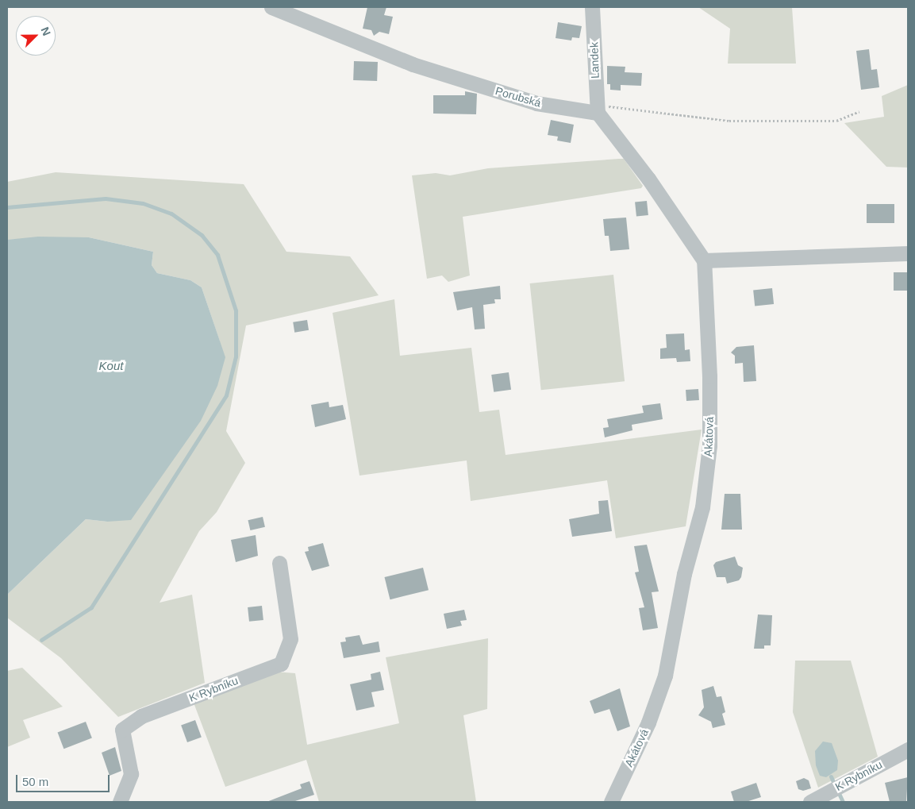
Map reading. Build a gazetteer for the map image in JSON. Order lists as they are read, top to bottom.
{
  "streets": {
    "street": [
      "Landek",
      "Porubská",
      "Akátová",
      "K Rybníku"
    ]
  },
  "crossings": [
    ["Landek", "Porubská"]
  ],
  "water": ["Kout"],
  "scale_bar": "50 m",
  "north": "top right"
}
